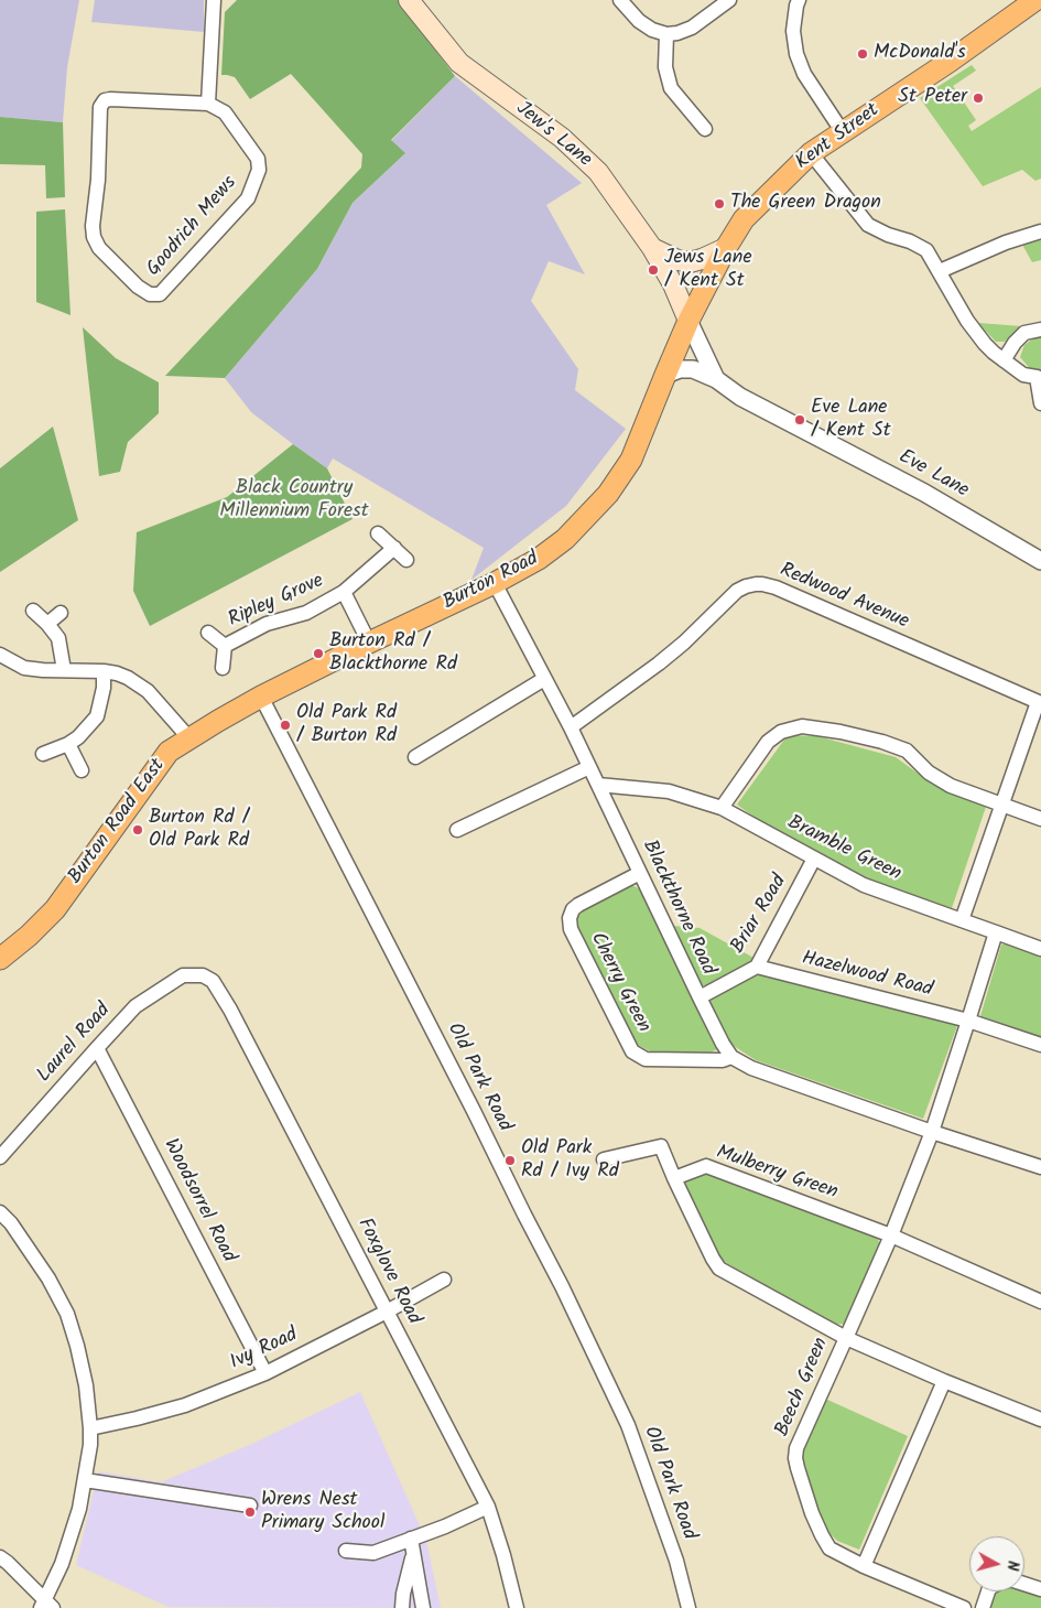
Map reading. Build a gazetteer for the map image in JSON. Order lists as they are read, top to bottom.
{
  "streets": {
    "main road": [
      "Jew's Lane",
      "Kent Street",
      "Burton Road",
      "Burton Road East"
    ],
    "street": [
      "Goodrich Mews",
      "Eve Lane",
      "Redwood Avenue",
      "Ripley Grove",
      "Bramble Green",
      "Blackthorne Road",
      "Briar Road",
      "Hazelwood Road",
      "Cherry Green",
      "Laurel Road",
      "Old Park Road",
      "Mulberry Green",
      "Woodsorrel Road",
      "Foxglove Road",
      "Ivy Road",
      "Beech Green"
    ]
  },
  "crossings": [
    ["Jew's Lane", "Kent Street"],
    ["Jew's Lane", "Eve Lane"],
    ["Jew's Lane", "Burton Road"],
    ["Kent Street", "Eve Lane"],
    ["Kent Street", "Burton Road"],
    ["Eve Lane", "Burton Road"],
    ["Burton Road", "Ripley Grove"],
    ["Burton Road", "Burton Road East"],
    ["Burton Road", "Blackthorne Road"],
    ["Burton Road", "Old Park Road"],
    ["Redwood Avenue", "Blackthorne Road"],
    ["Bramble Green", "Blackthorne Road"],
    ["Bramble Green", "Briar Road"],
    ["Blackthorne Road", "Briar Road"],
    ["Blackthorne Road", "Cherry Green"],
    ["Briar Road", "Hazelwood Road"],
    ["Laurel Road", "Woodsorrel Road"],
    ["Laurel Road", "Foxglove Road"],
    ["Woodsorrel Road", "Ivy Road"],
    ["Foxglove Road", "Ivy Road"]
  ],
  "parks": ["Black Country Millennium Forest"],
  "places": [
    "McDonald's",
    "St Peter",
    "The Green Dragon",
    "Jews Lane / Kent St",
    "Eve Lane / Kent St",
    "Burton Rd / Blackthorne Rd",
    "Old Park Rd / Burton Rd",
    "Burton Rd / Old Park Rd",
    "Old Park Rd / Ivy Rd",
    "Wrens Nest Primary School"
  ],
  "north": "right"
}
